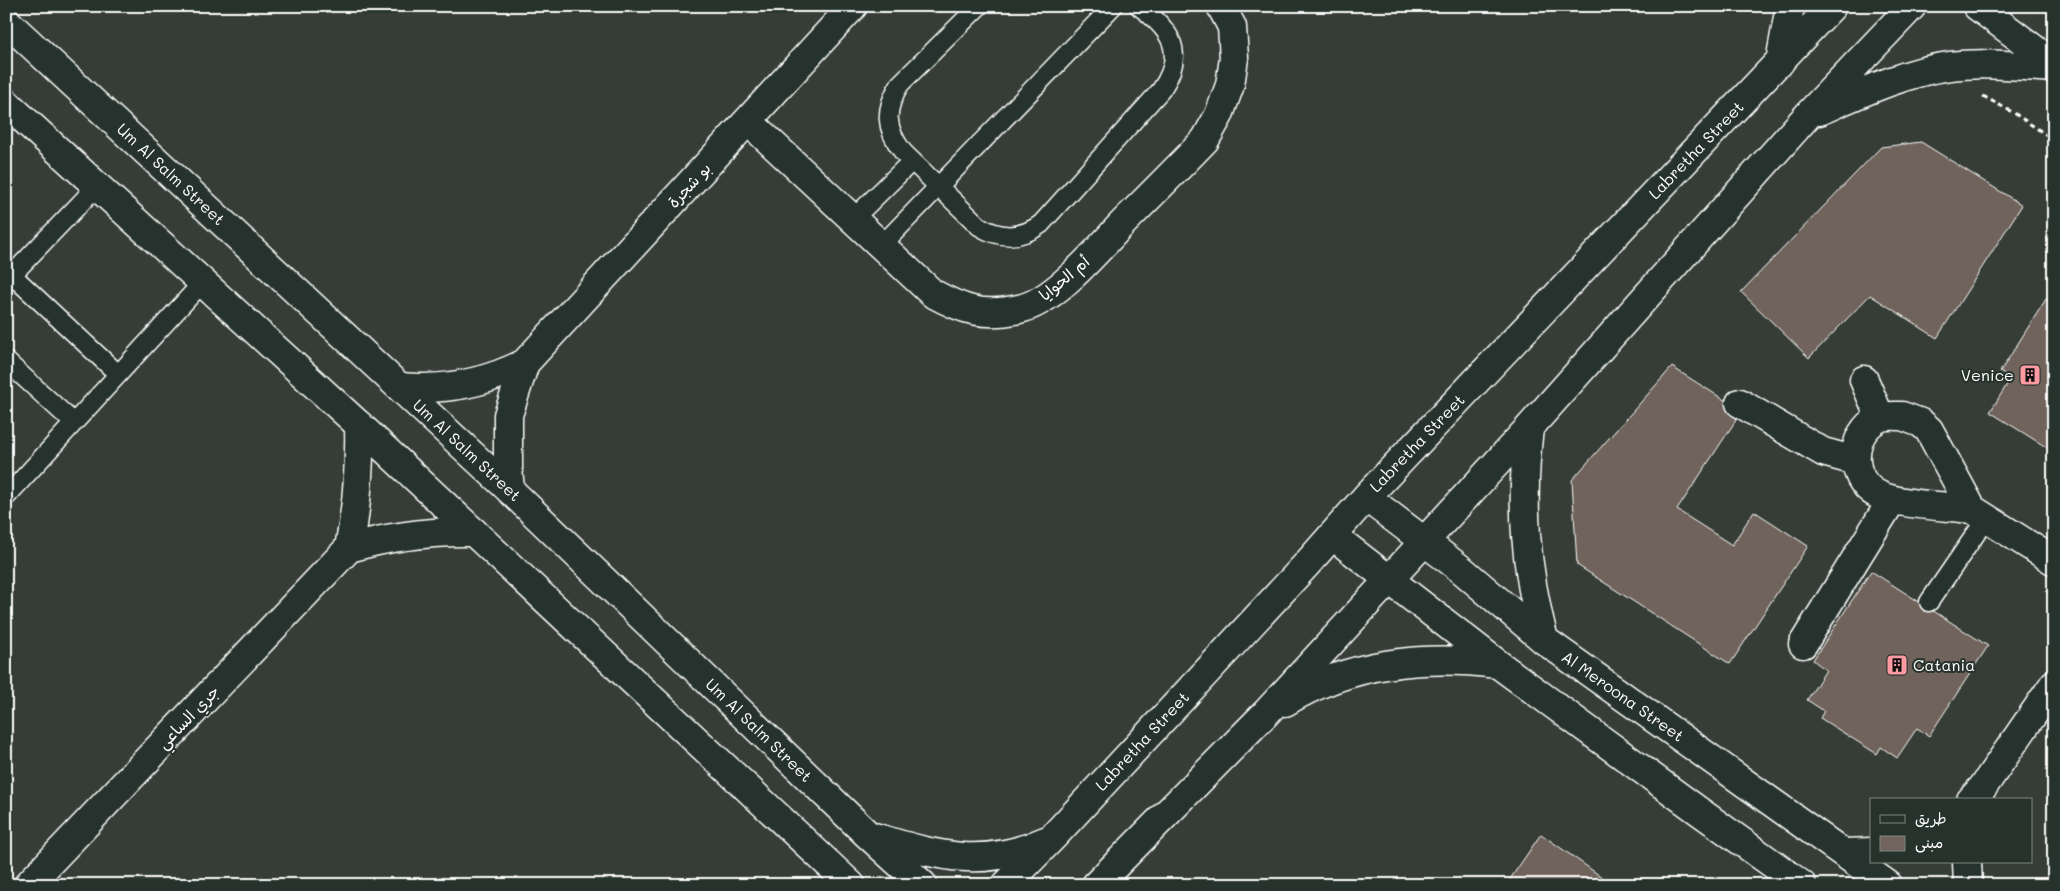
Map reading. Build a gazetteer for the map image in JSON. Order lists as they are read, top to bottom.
{
  "streets": {
    "street": [
      "Labretha Street",
      "Um Al Salm Street",
      "بو شجرة",
      "أم الحوايا",
      "Al Meroona Street",
      "جري الساعي"
    ]
  },
  "crossings": [
    ["Labretha Street", "Al Meroona Street"],
    ["Um Al Salm Street", "بو شجرة"],
    ["بو شجرة", "أم الحوايا"]
  ],
  "places": {
    "building": ["Venice", "Catania"]
  },
  "legend": ["طريق", "مبنى"]
}
